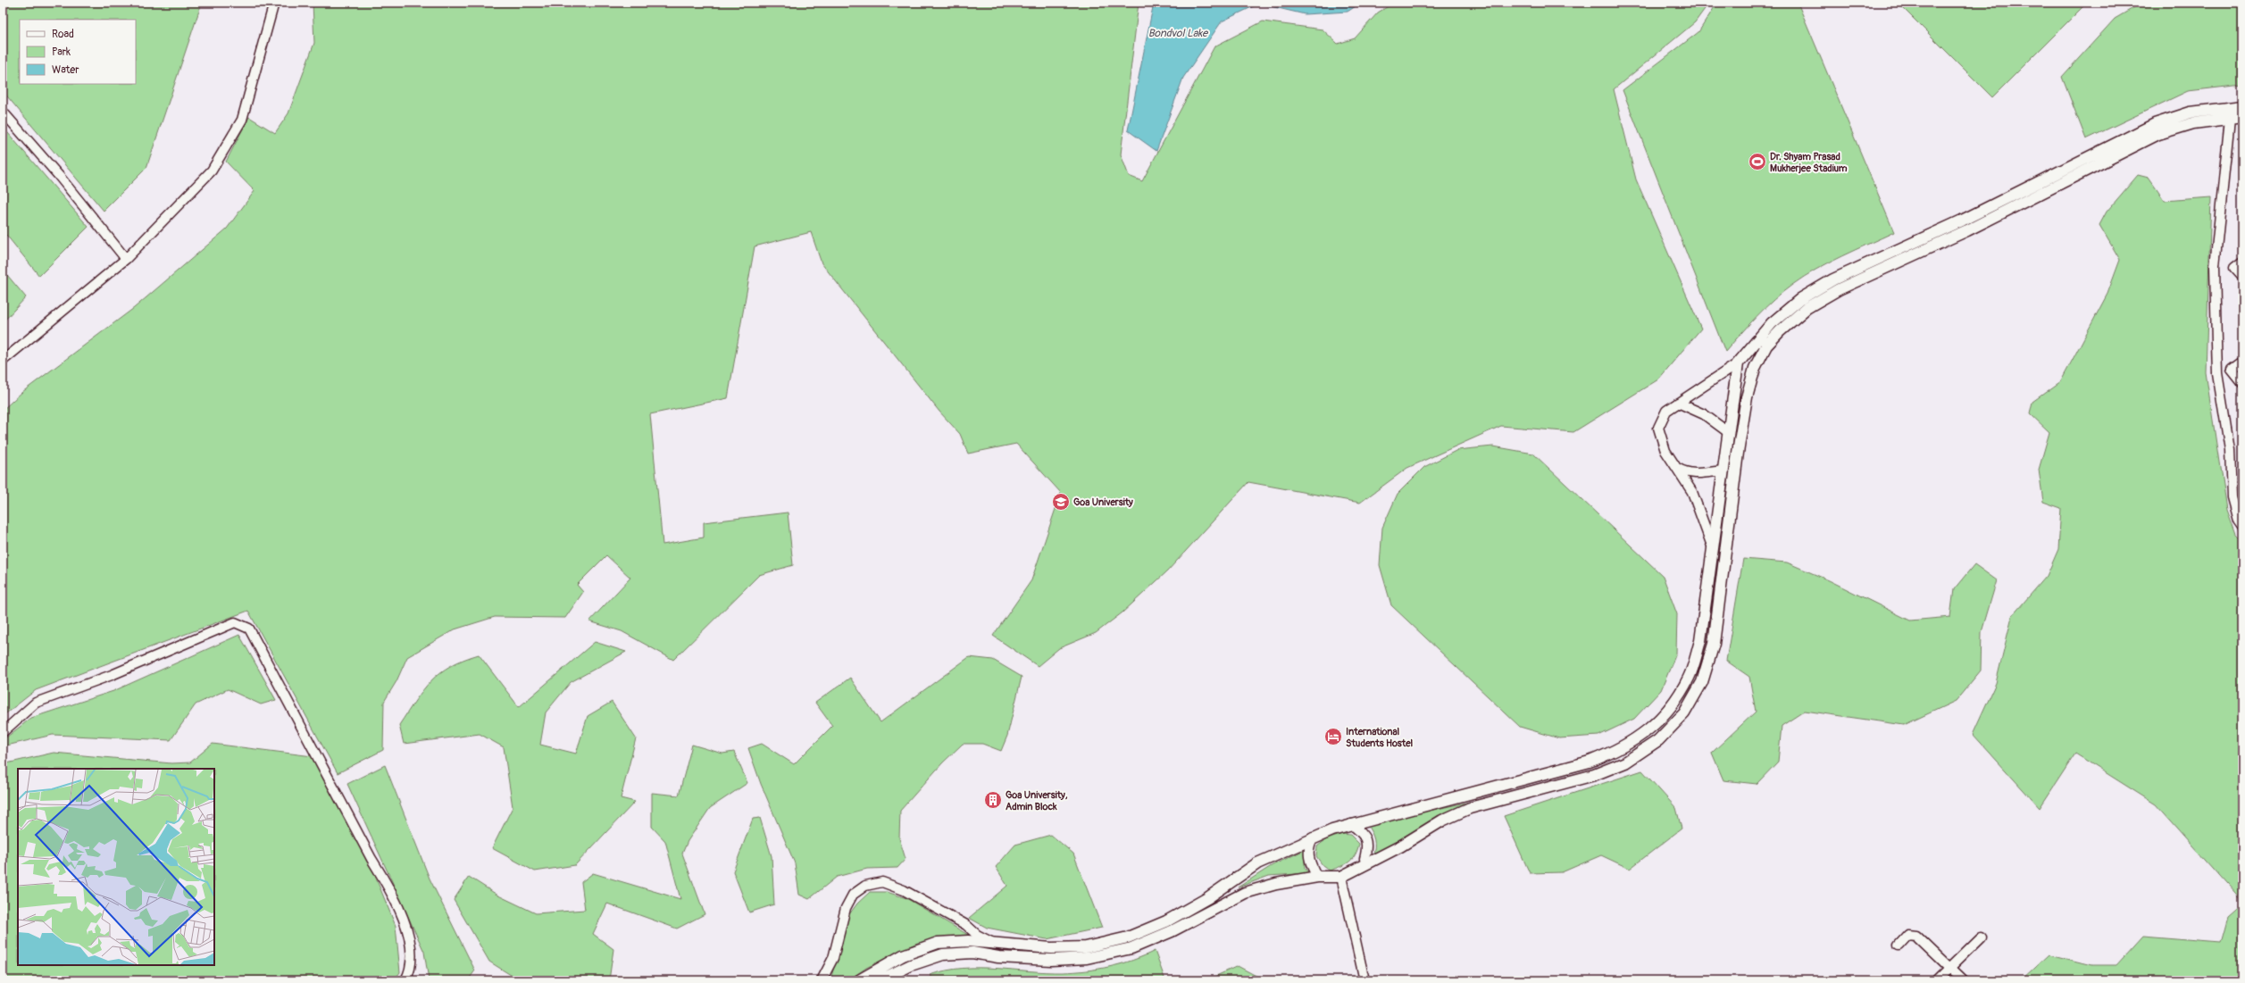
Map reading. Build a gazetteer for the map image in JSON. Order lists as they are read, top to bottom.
{
  "water": ["Bondvol Lake"],
  "places": {
    "sports": ["Dr. Shyam Prasad Mukherjee Stadium"],
    "school or university": ["Goa University"],
    "hotel": ["International Students Hostel"],
    "building": ["Goa University, Admin Block"]
  },
  "legend": ["Road", "Park", "Water"]
}
